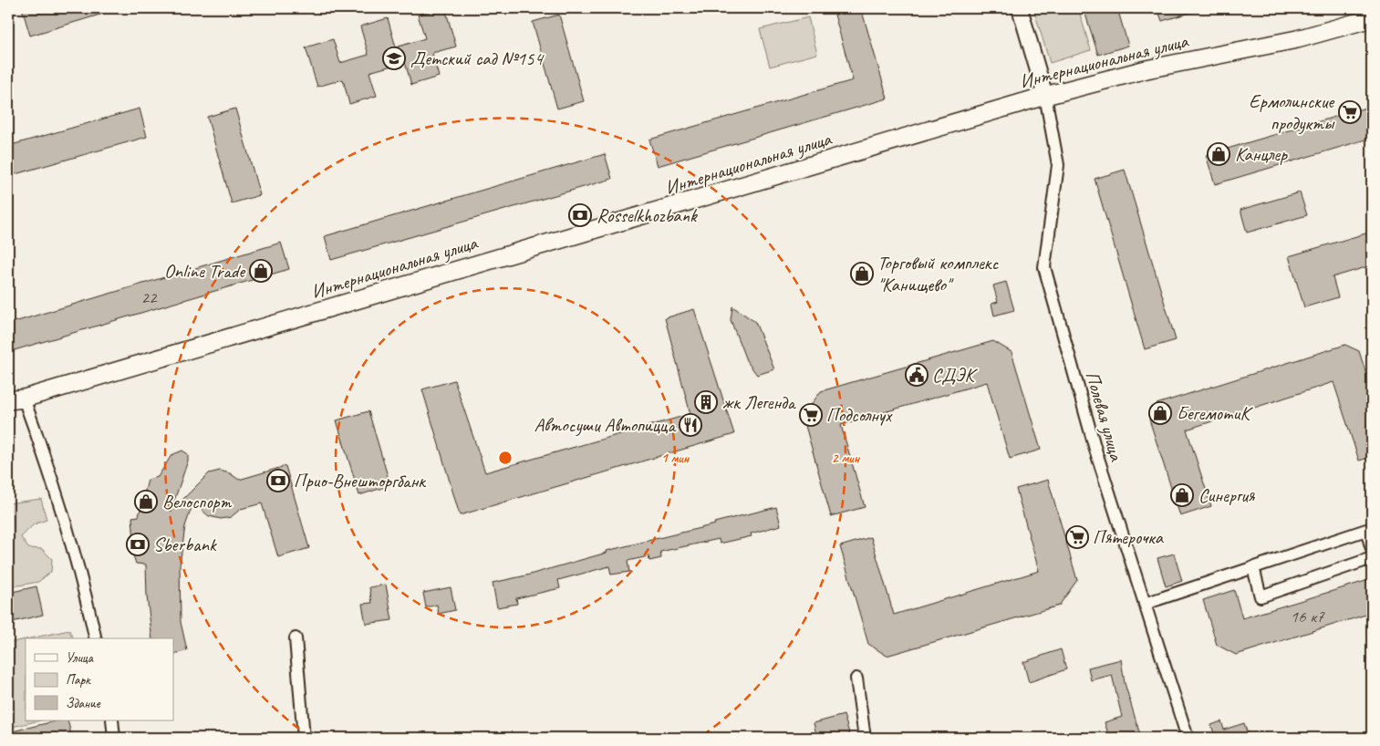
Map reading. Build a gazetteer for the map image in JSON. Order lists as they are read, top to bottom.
{
  "streets": {
    "main road": ["Интернациональная улица"],
    "street": ["Полевая улица"]
  },
  "crossings": [
    ["Интернациональная улица", "Полевая улица"]
  ],
  "places": {
    "school or university": ["Детский сад №154"],
    "supermarket": ["Ермолинские продукты", "Подсолнух", "Пятерочка"],
    "shop": [
      "Канцлер",
      "Online Trade",
      "Торговый комплекс \"Канищево\"",
      "БегемотиК",
      "Синергия",
      "Велоспорт"
    ],
    "bank": ["Rosselkhozbank", "Прио-Внешторгбанк", "Sberbank"],
    "public building": ["СДЭК"],
    "building": ["жк Легенда"],
    "restaurant": ["Автосуши Автопицца"]
  },
  "house_numbers": ["22", "16 к7"],
  "legend": ["Улица", "Парк", "Здание"],
  "rings": ["1 мин", "2 мин"]
}
